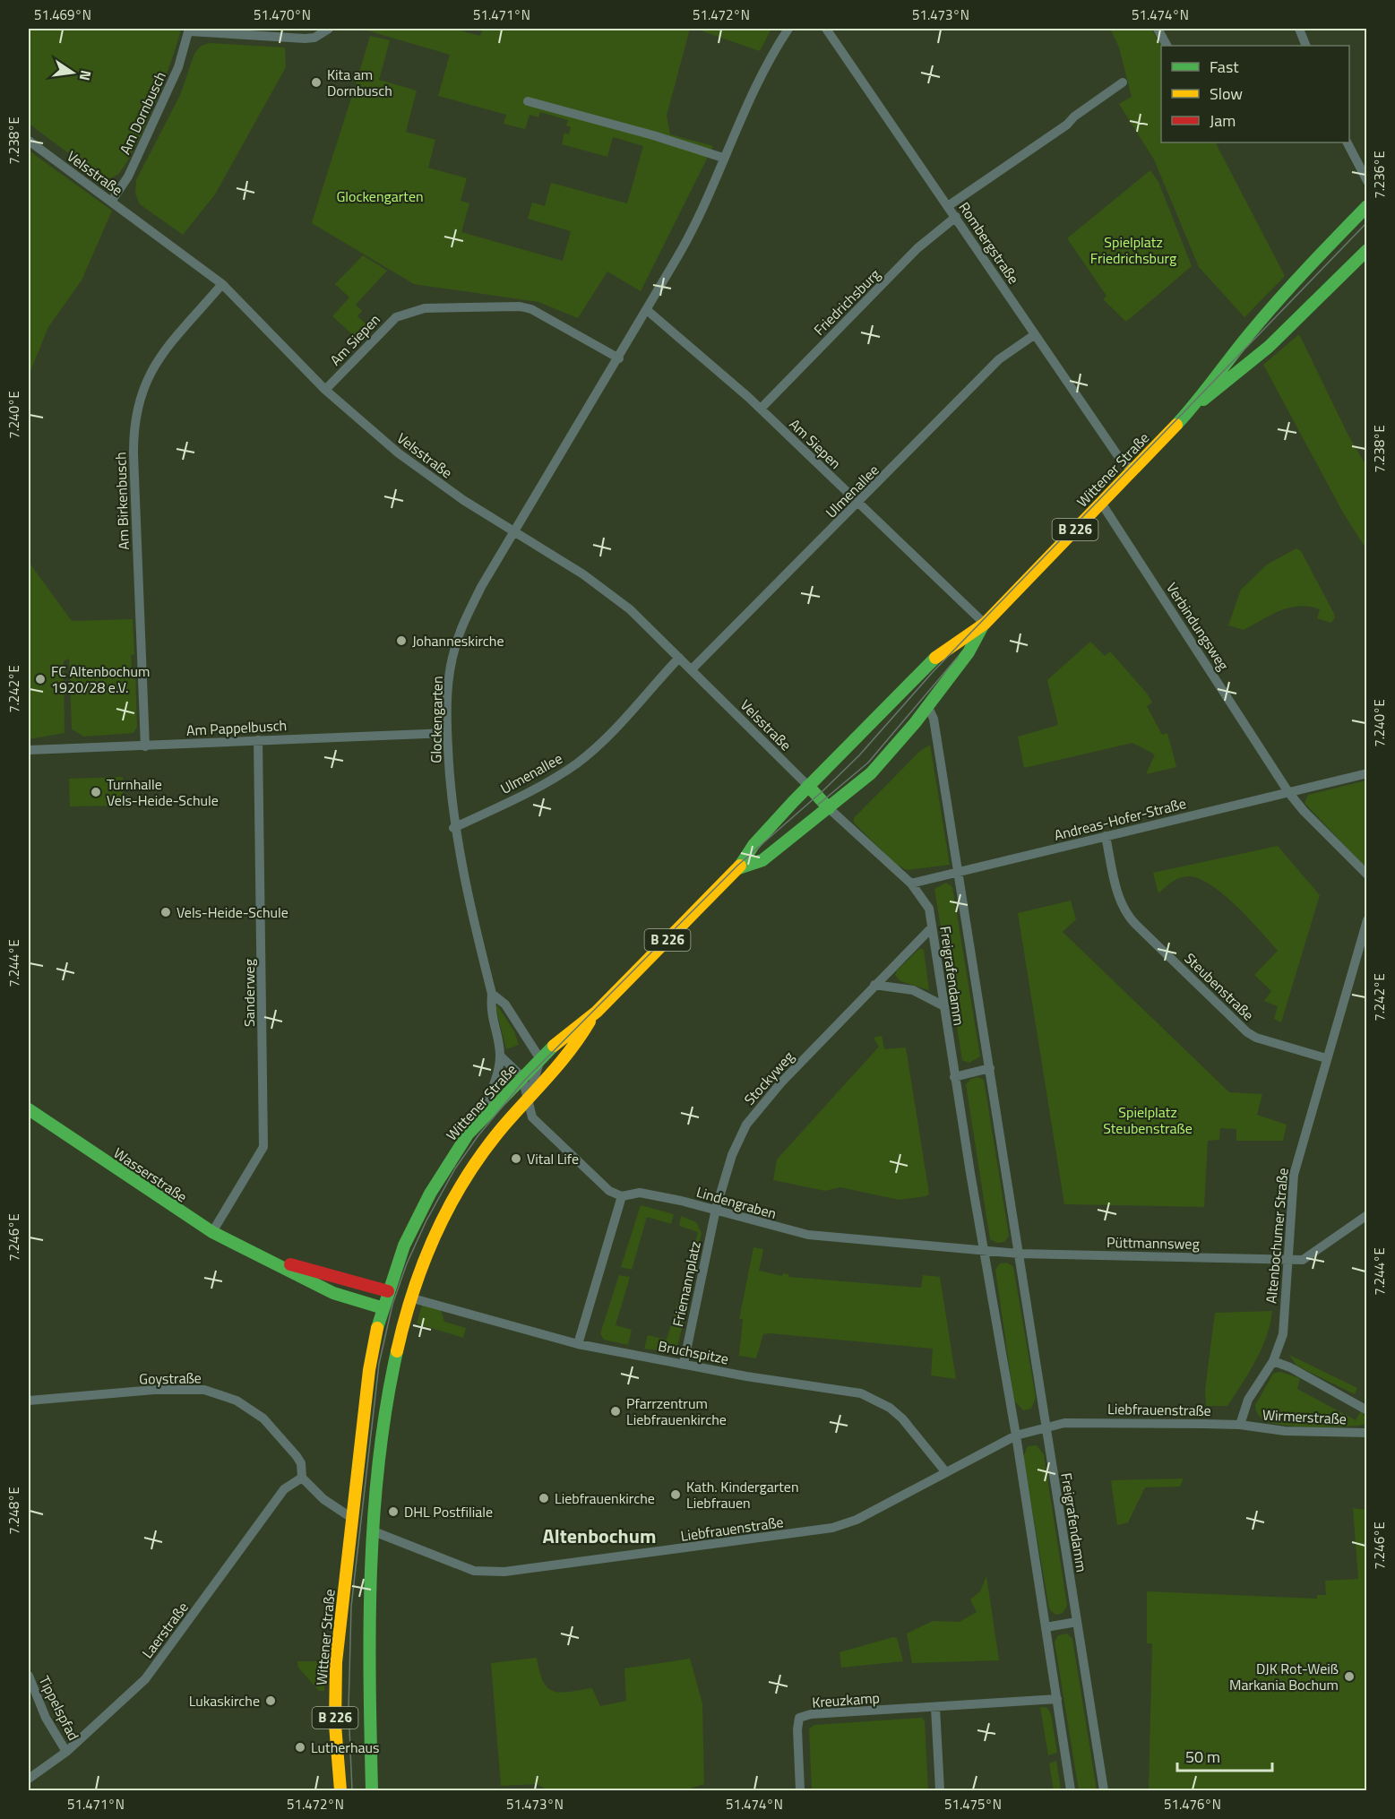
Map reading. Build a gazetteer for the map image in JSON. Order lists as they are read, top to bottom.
{
  "streets": {
    "main road": ["Wittener Straße", "B 226", "Wasserstraße"],
    "street": [
      "Am Dornbusch",
      "Velsstraße",
      "Rombergstraße",
      "Friedrichsburg",
      "Am Siepen",
      "Ulmenallee",
      "Am Birkenbusch",
      "Verbindungsweg",
      "Glockengarten",
      "Am Pappelbusch",
      "Andreas-Hofer-Straße",
      "Freigrafendamm",
      "Steubenstraße",
      "Sanderweg",
      "Stockyweg",
      "Lindengraben",
      "Altenbochumer Straße",
      "Püttmannsweg",
      "Friemannplatz",
      "Bruchspitze",
      "Goystraße",
      "Liebfrauenstraße",
      "Wirmerstraße",
      "Laerstraße",
      "Kreuzkamp",
      "Tippelspfad"
    ]
  },
  "crossings": [
    ["Am Dornbusch", "Velsstraße"],
    ["Velsstraße", "Am Siepen"],
    ["Velsstraße", "Wittener Straße"],
    ["Velsstraße", "Ulmenallee"],
    ["Velsstraße", "Am Birkenbusch"],
    ["Velsstraße", "Glockengarten"],
    ["Rombergstraße", "Friedrichsburg"],
    ["Rombergstraße", "Wittener Straße"],
    ["Rombergstraße", "Ulmenallee"],
    ["Friedrichsburg", "Am Siepen"],
    ["Am Siepen", "Wittener Straße"],
    ["Am Siepen", "Ulmenallee"],
    ["Am Siepen", "Glockengarten"],
    ["Wittener Straße", "Verbindungsweg"],
    ["Wittener Straße", "Glockengarten"],
    ["Wittener Straße", "Freigrafendamm"],
    ["Wittener Straße", "Wasserstraße"],
    ["Wittener Straße", "Bruchspitze"],
    ["Wittener Straße", "Goystraße"],
    ["Wittener Straße", "Liebfrauenstraße"],
    ["Ulmenallee", "Glockengarten"],
    ["Am Birkenbusch", "Am Pappelbusch"],
    ["Verbindungsweg", "Andreas-Hofer-Straße"],
    ["Glockengarten", "Am Pappelbusch"],
    ["Am Pappelbusch", "Sanderweg"],
    ["Andreas-Hofer-Straße", "Freigrafendamm"],
    ["Andreas-Hofer-Straße", "Steubenstraße"],
    ["Freigrafendamm", "Stockyweg"],
    ["Freigrafendamm", "Lindengraben"],
    ["Freigrafendamm", "Püttmannsweg"],
    ["Freigrafendamm", "Liebfrauenstraße"],
    ["Freigrafendamm", "Kreuzkamp"],
    ["Steubenstraße", "Altenbochumer Straße"],
    ["Sanderweg", "Wasserstraße"],
    ["Stockyweg", "Lindengraben"],
    ["Stockyweg", "Friemannplatz"],
    ["Lindengraben", "Friemannplatz"],
    ["Altenbochumer Straße", "Püttmannsweg"],
    ["Altenbochumer Straße", "Liebfrauenstraße"],
    ["Altenbochumer Straße", "Wirmerstraße"],
    ["Friemannplatz", "Bruchspitze"],
    ["Bruchspitze", "Liebfrauenstraße"],
    ["Goystraße", "Laerstraße"],
    ["Liebfrauenstraße", "Wirmerstraße"],
    ["Laerstraße", "Tippelspfad"]
  ],
  "districts": ["Altenbochum"],
  "parks": ["Glockengarten", "Spielplatz Friedrichsburg", "Spielplatz Steubenstraße"],
  "places": [
    "Kita am Dornbusch",
    "Johanneskirche",
    "FC Altenbochum 1920/28 e.V.",
    "Turnhalle Vels-Heide-Schule",
    "Vels-Heide-Schule",
    "Vital Life",
    "Pfarrzentrum Liebfrauenkirche",
    "Kath. Kindergarten Liebfrauen",
    "Liebfrauenkirche",
    "DHL Postfiliale",
    "DJK Rot-Weiß Markania Bochum",
    "Lukaskirche",
    "Lutherhaus"
  ],
  "legend": ["Fast", "Slow", "Jam"],
  "scale_bar": "50 m",
  "north": "right",
  "coordinates": [
    "51.469°N",
    "51.470°N",
    "51.471°N",
    "51.472°N",
    "51.473°N",
    "51.474°N",
    "7.238°E",
    "7.236°E",
    "7.240°E",
    "7.242°E",
    "7.244°E",
    "7.246°E",
    "7.248°E",
    "51.475°N",
    "51.476°N"
  ]
}
